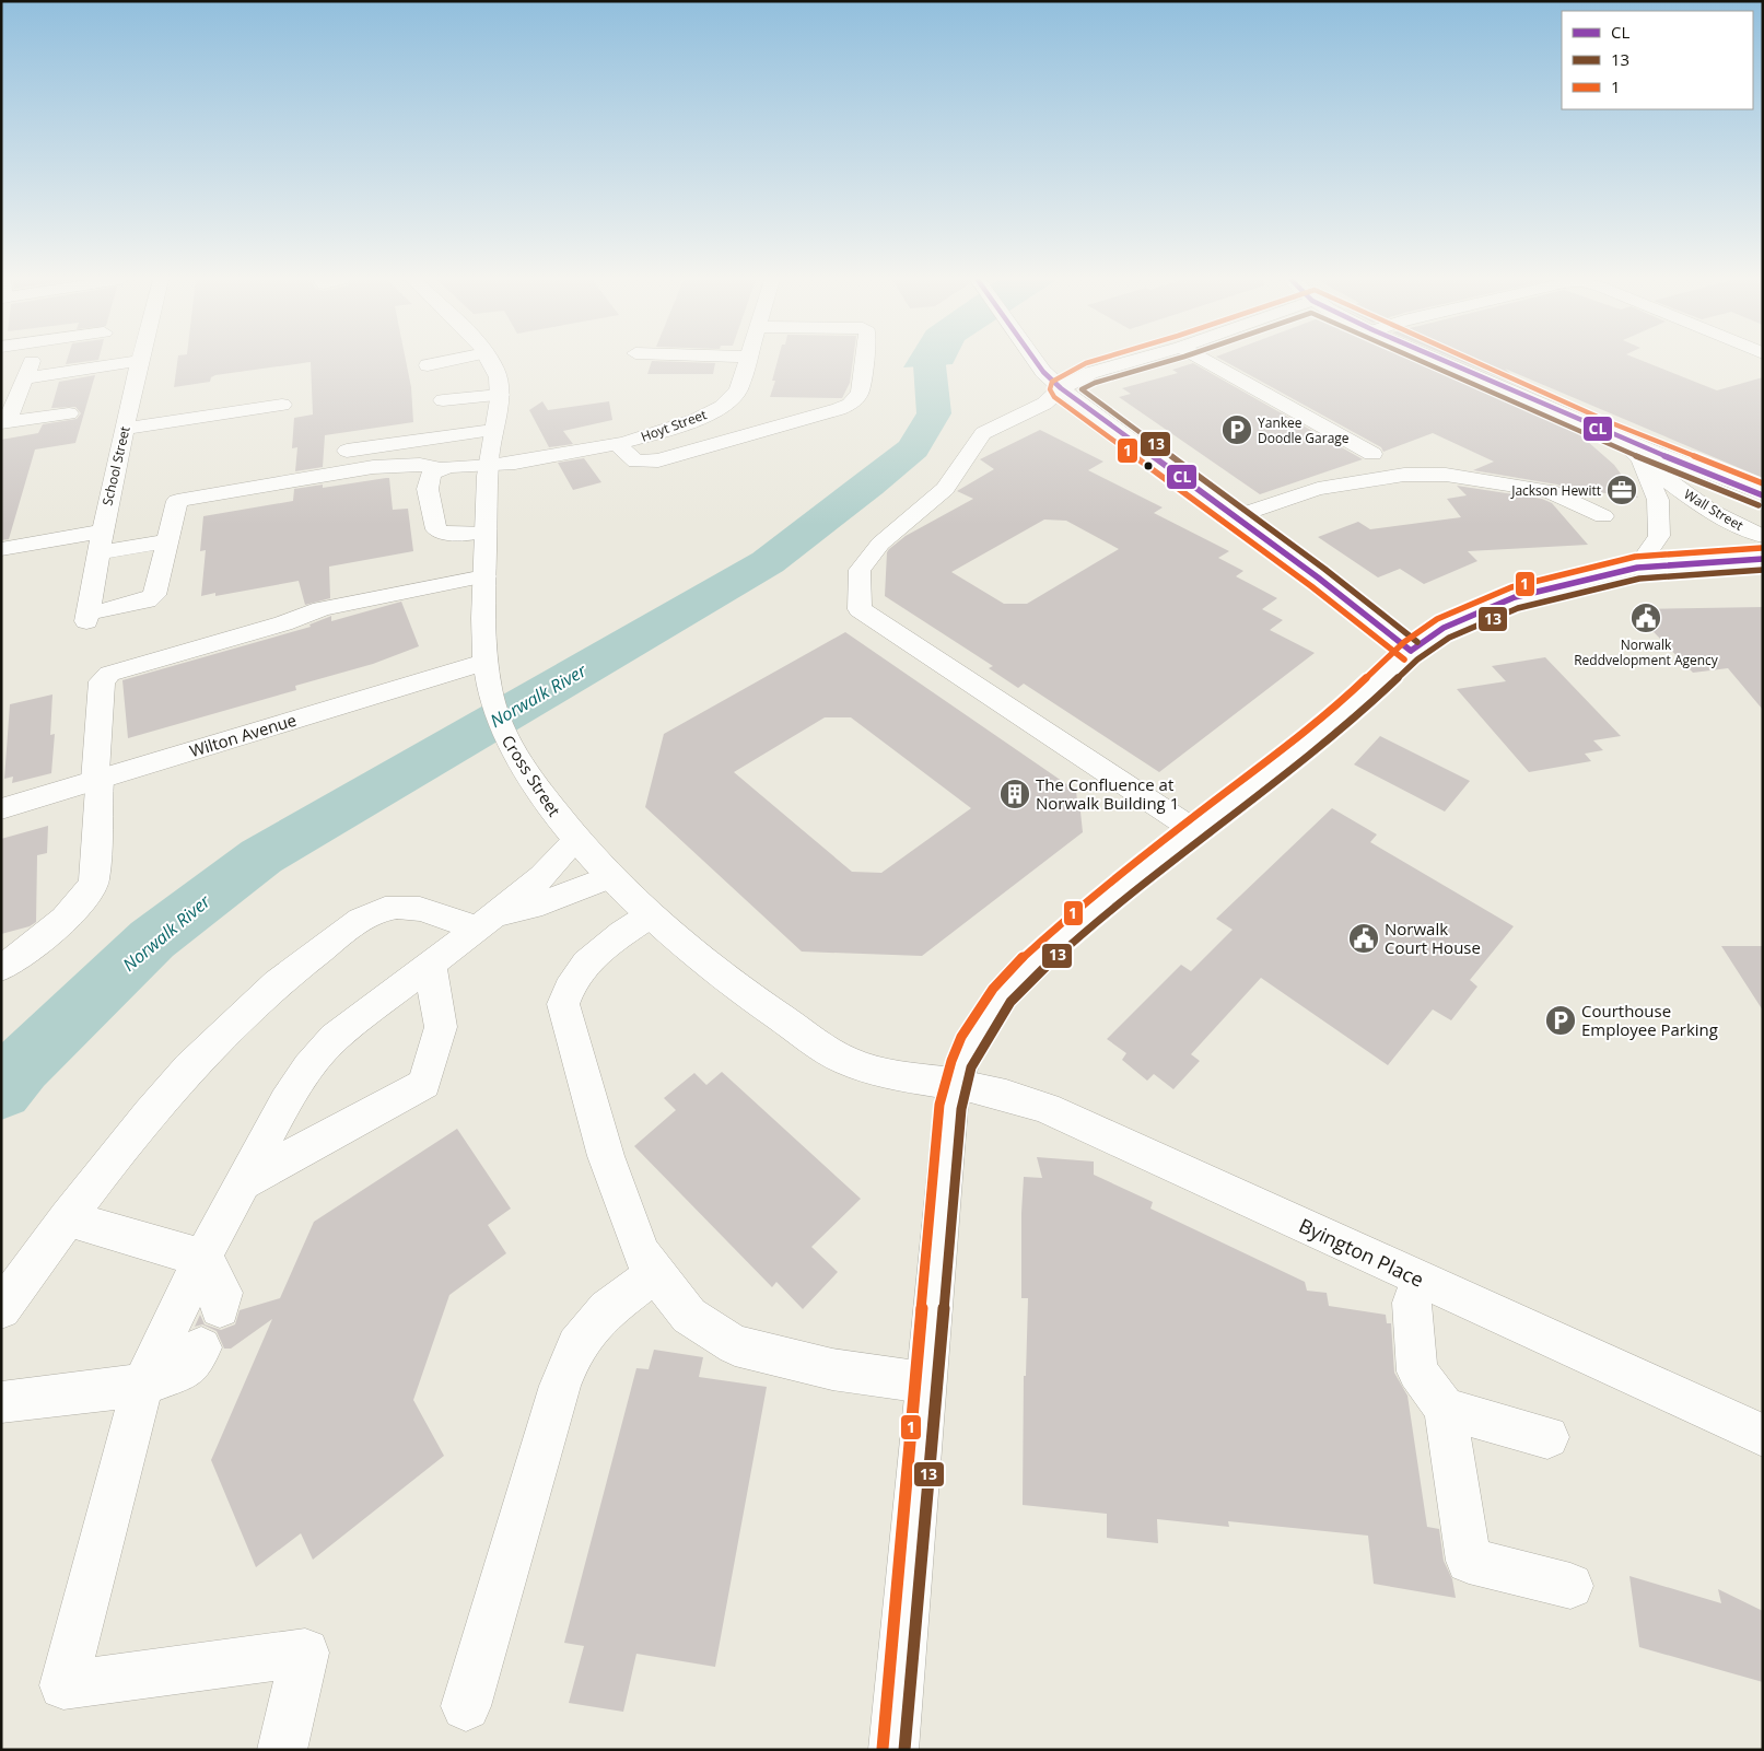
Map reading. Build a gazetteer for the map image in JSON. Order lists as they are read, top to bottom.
{
  "streets": {
    "main road": [
      "Hoyt Street",
      "School Street",
      "Wall Street",
      "Wilton Avenue",
      "Cross Street",
      "Byington Place"
    ]
  },
  "crossings": [
    ["Hoyt Street", "School Street"],
    ["Hoyt Street", "Cross Street"],
    ["Wilton Avenue", "Cross Street"],
    ["Cross Street", "Byington Place"]
  ],
  "water": ["Norwalk River"],
  "places": {
    "parking": ["Yankee Doodle Garage", "Courthouse Employee Parking"],
    "office": ["Jackson Hewitt"],
    "public building": ["Norwalk Reddvelopment Agency", "Norwalk Court House"],
    "building": ["The Confluence at Norwalk Building 1"]
  },
  "lines": ["transit line CL", "transit line 13", "transit line 1"],
  "legend": ["CL", "13", "1"]
}
